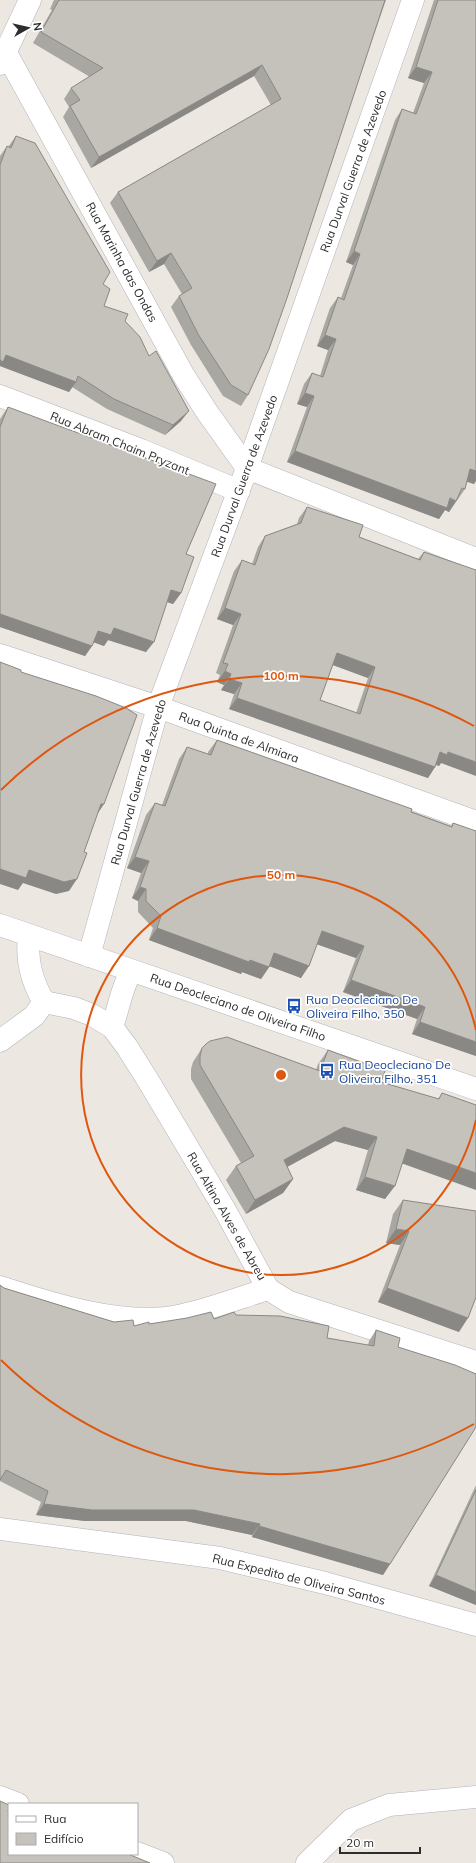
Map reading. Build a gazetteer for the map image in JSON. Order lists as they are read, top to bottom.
{
  "streets": {
    "street": [
      "Rua Durval Guerra de Azevedo",
      "Rua Marinha das Ondas",
      "Rua Abram Chaim Pryzant",
      "Rua Quinta de Almiara",
      "Rua Deocleciano de Oliveira Filho",
      "Rua Altino Alves de Abreu",
      "Rua Expedito de Oliveira Santos"
    ]
  },
  "crossings": [
    ["Rua Durval Guerra de Azevedo", "Rua Marinha das Ondas"],
    ["Rua Durval Guerra de Azevedo", "Rua Abram Chaim Pryzant"],
    ["Rua Durval Guerra de Azevedo", "Rua Quinta de Almiara"],
    ["Rua Durval Guerra de Azevedo", "Rua Deocleciano de Oliveira Filho"]
  ],
  "places": {
    "bus stop": ["Rua Deocleciano De Oliveira Filho, 350", "Rua Deocleciano De Oliveira Filho, 351"]
  },
  "legend": ["Rua", "Edifício"],
  "scale_bar": "20 m",
  "north": "right",
  "rings": ["100 m", "50 m"]
}
